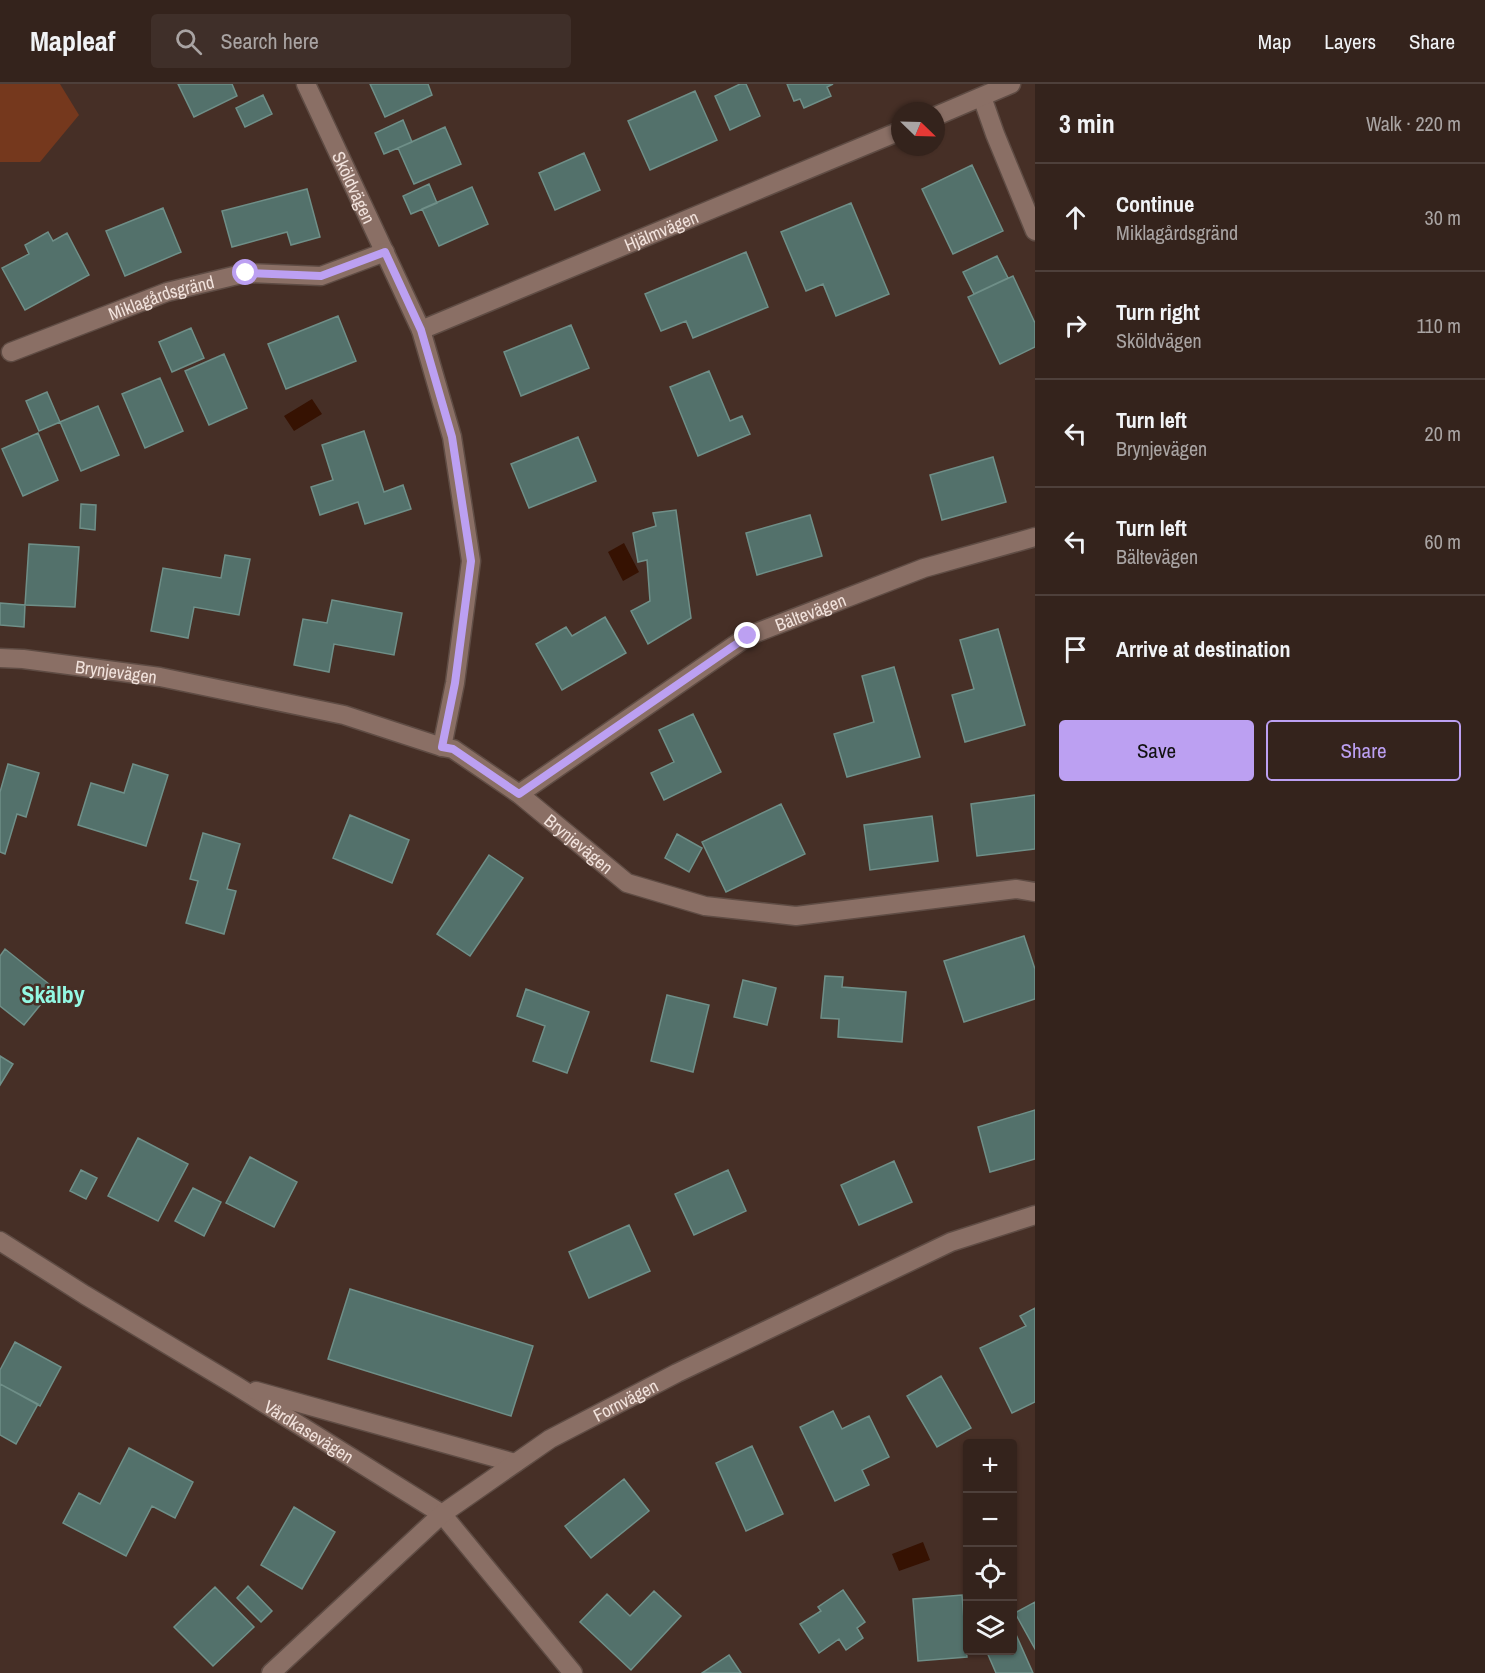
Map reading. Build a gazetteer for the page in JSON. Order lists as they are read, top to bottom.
{
  "streets": {
    "street": [
      "Sköldvägen",
      "Hjälmvägen",
      "Miklagårdsgränd",
      "Bältevägen",
      "Brynjevägen",
      "Fornvägen",
      "Vårdkasevägen"
    ]
  },
  "crossings": [
    ["Sköldvägen", "Hjälmvägen"],
    ["Sköldvägen", "Miklagårdsgränd"],
    ["Sköldvägen", "Brynjevägen"],
    ["Bältevägen", "Brynjevägen"],
    ["Fornvägen", "Vårdkasevägen"]
  ],
  "districts": ["Skälby"],
  "north": "bottom right",
  "page": {
    "header": "Mapleaf",
    "search": "Search here",
    "nav": ["Map", "Layers", "Share"],
    "heading": ["3 min", "Walk · 220 m"],
    "list": [
      ["Continue", "Miklagårdsgränd", "30 m"],
      ["Turn right", "Sköldvägen", "110 m"],
      ["Turn left", "Brynjevägen", "20 m"],
      ["Turn left", "Bältevägen", "60 m"],
      "Arrive at destination"
    ],
    "buttons": ["Save", "Share"],
    "map_buttons": ["+", "−"]
  }
}
